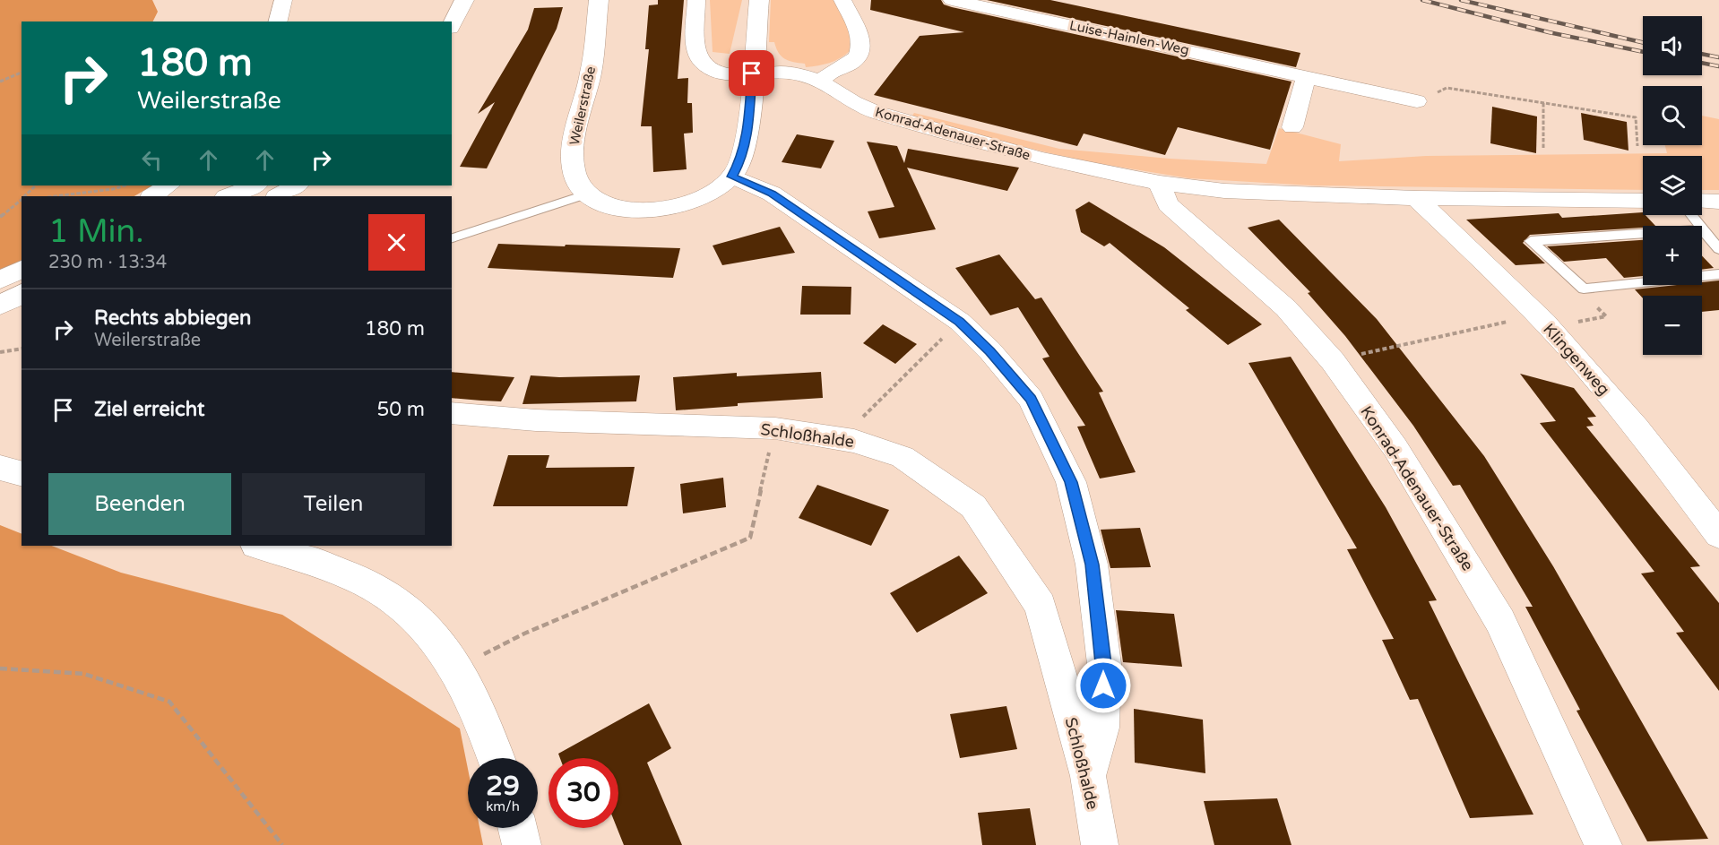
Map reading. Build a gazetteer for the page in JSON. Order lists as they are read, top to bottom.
{
  "streets": {
    "street": [
      "Luise-Hainlen-Weg",
      "Weilerstraße",
      "Konrad-Adenauer-Straße",
      "Klingenweg",
      "Schloßhalde"
    ]
  },
  "crossings": [
    ["Konrad-Adenauer-Straße", "Klingenweg"]
  ],
  "page": {
    "map_buttons": ["+", "−"],
    "turn": ["180 m", "Weilerstraße"],
    "heading": ["1 Min.", "230 m · 13:34"],
    "list": [
      {
        "name": "Rechts abbiegen",
        "note": "Weilerstraße",
        "value": "180 m"
      },
      {
        "name": "Ziel erreicht",
        "value": "50 m"
      }
    ],
    "buttons": ["Beenden", "Teilen"],
    "speed": "29 km/h",
    "limit": "30"
  }
}
